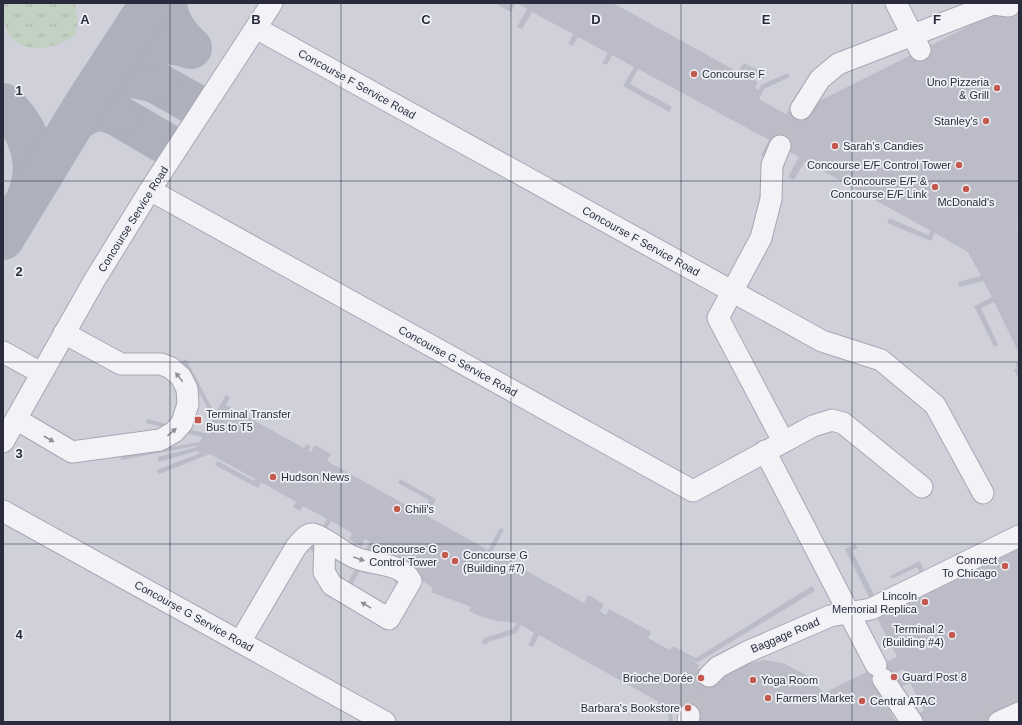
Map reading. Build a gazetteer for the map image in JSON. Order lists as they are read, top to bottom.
{
  "streets": {
    "street": [
      "Concourse F Service Road",
      "Concourse Service Road",
      "Concourse G Service Road",
      "Baggage Road"
    ]
  },
  "crossings": [
    ["Concourse F Service Road", "Concourse Service Road"],
    ["Concourse Service Road", "Concourse G Service Road"]
  ],
  "places": {
    "other": [
      "Concourse F",
      "Uno Pizzeria & Grill",
      "Stanley's",
      "Sarah’s Candies",
      "Concourse E/F Control Tower",
      "Concourse E/F & Concourse E/F Link",
      "McDonald's",
      "Hudson News",
      "Chili's",
      "Concourse G Control Tower",
      "Concourse G (Building #7)",
      "Connect To Chicago",
      "Lincoln Memorial Replica",
      "Terminal 2 (Building #4)",
      "Guard Post 8",
      "Brioche Dorée",
      "Yoga Room",
      "Farmers Market",
      "Central ATAC",
      "Barbara's Bookstore"
    ],
    "transit": ["Terminal Transfer Bus to T5"]
  },
  "grid": {
    "columns": [
      "A",
      "B",
      "C",
      "D",
      "E",
      "F"
    ],
    "rows": [
      "1",
      "2",
      "3",
      "4"
    ]
  }
}
